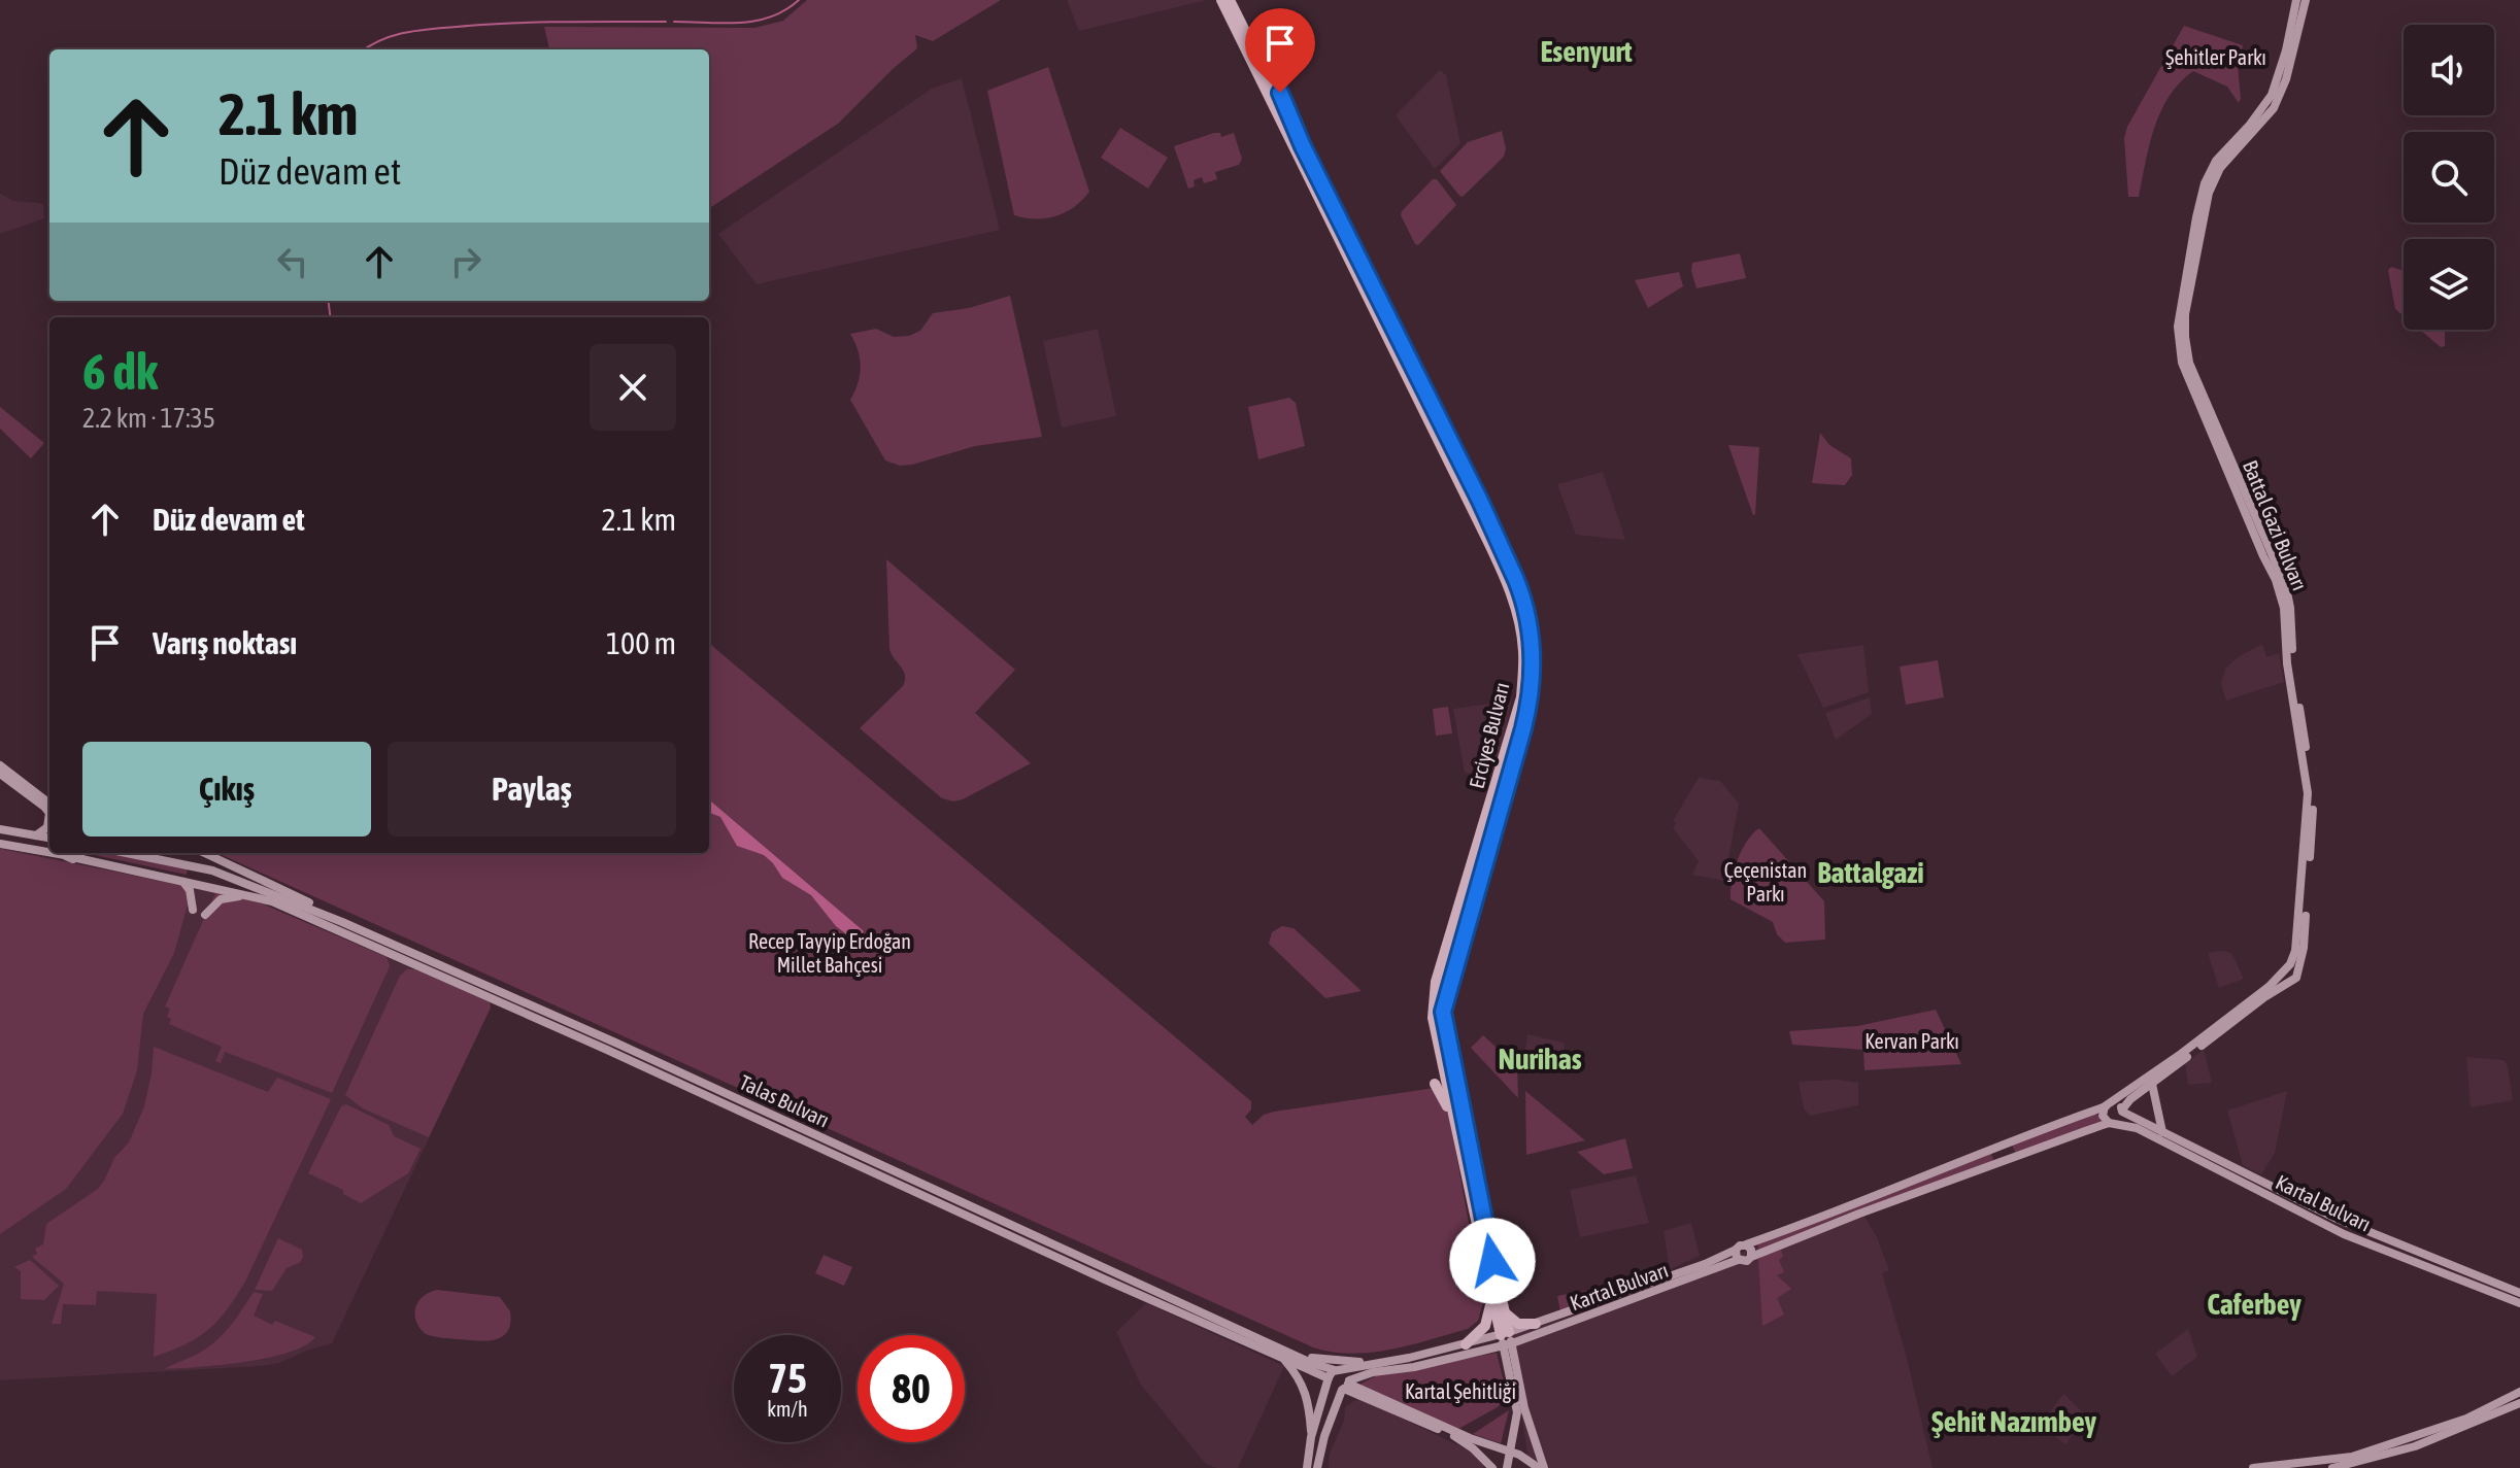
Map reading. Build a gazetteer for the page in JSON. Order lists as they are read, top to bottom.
{
  "streets": {
    "highway": ["Erciyes Bulvarı"],
    "main road": ["Battal Gazi Bulvarı", "Talas Bulvarı", "Kartal Bulvarı"]
  },
  "crossings": [
    ["Battal Gazi Bulvarı", "Kartal Bulvarı"],
    ["Erciyes Bulvarı", "Kartal Bulvarı"],
    ["Talas Bulvarı", "Kartal Bulvarı"]
  ],
  "districts": [
    "Esenyurt",
    "Battalgazi",
    "Nurihas",
    "Caferbey",
    "Şehit Nazımbey"
  ],
  "parks": [
    "Şehitler Parkı",
    "Çeçenistan Parkı",
    "Recep Tayyip Erdoğan Millet Bahçesi",
    "Kervan Parkı",
    "Kartal Şehitliği"
  ],
  "page": {
    "turn": ["2.1 km", "Düz devam et"],
    "heading": ["6 dk", "2.2 km · 17:35"],
    "list": [
      {
        "name": "Düz devam et",
        "value": "2.1 km"
      },
      {
        "name": "Varış noktası",
        "value": "100 m"
      }
    ],
    "buttons": ["Çıkış", "Paylaş"],
    "speed": "75 km/h",
    "limit": "80"
  }
}
